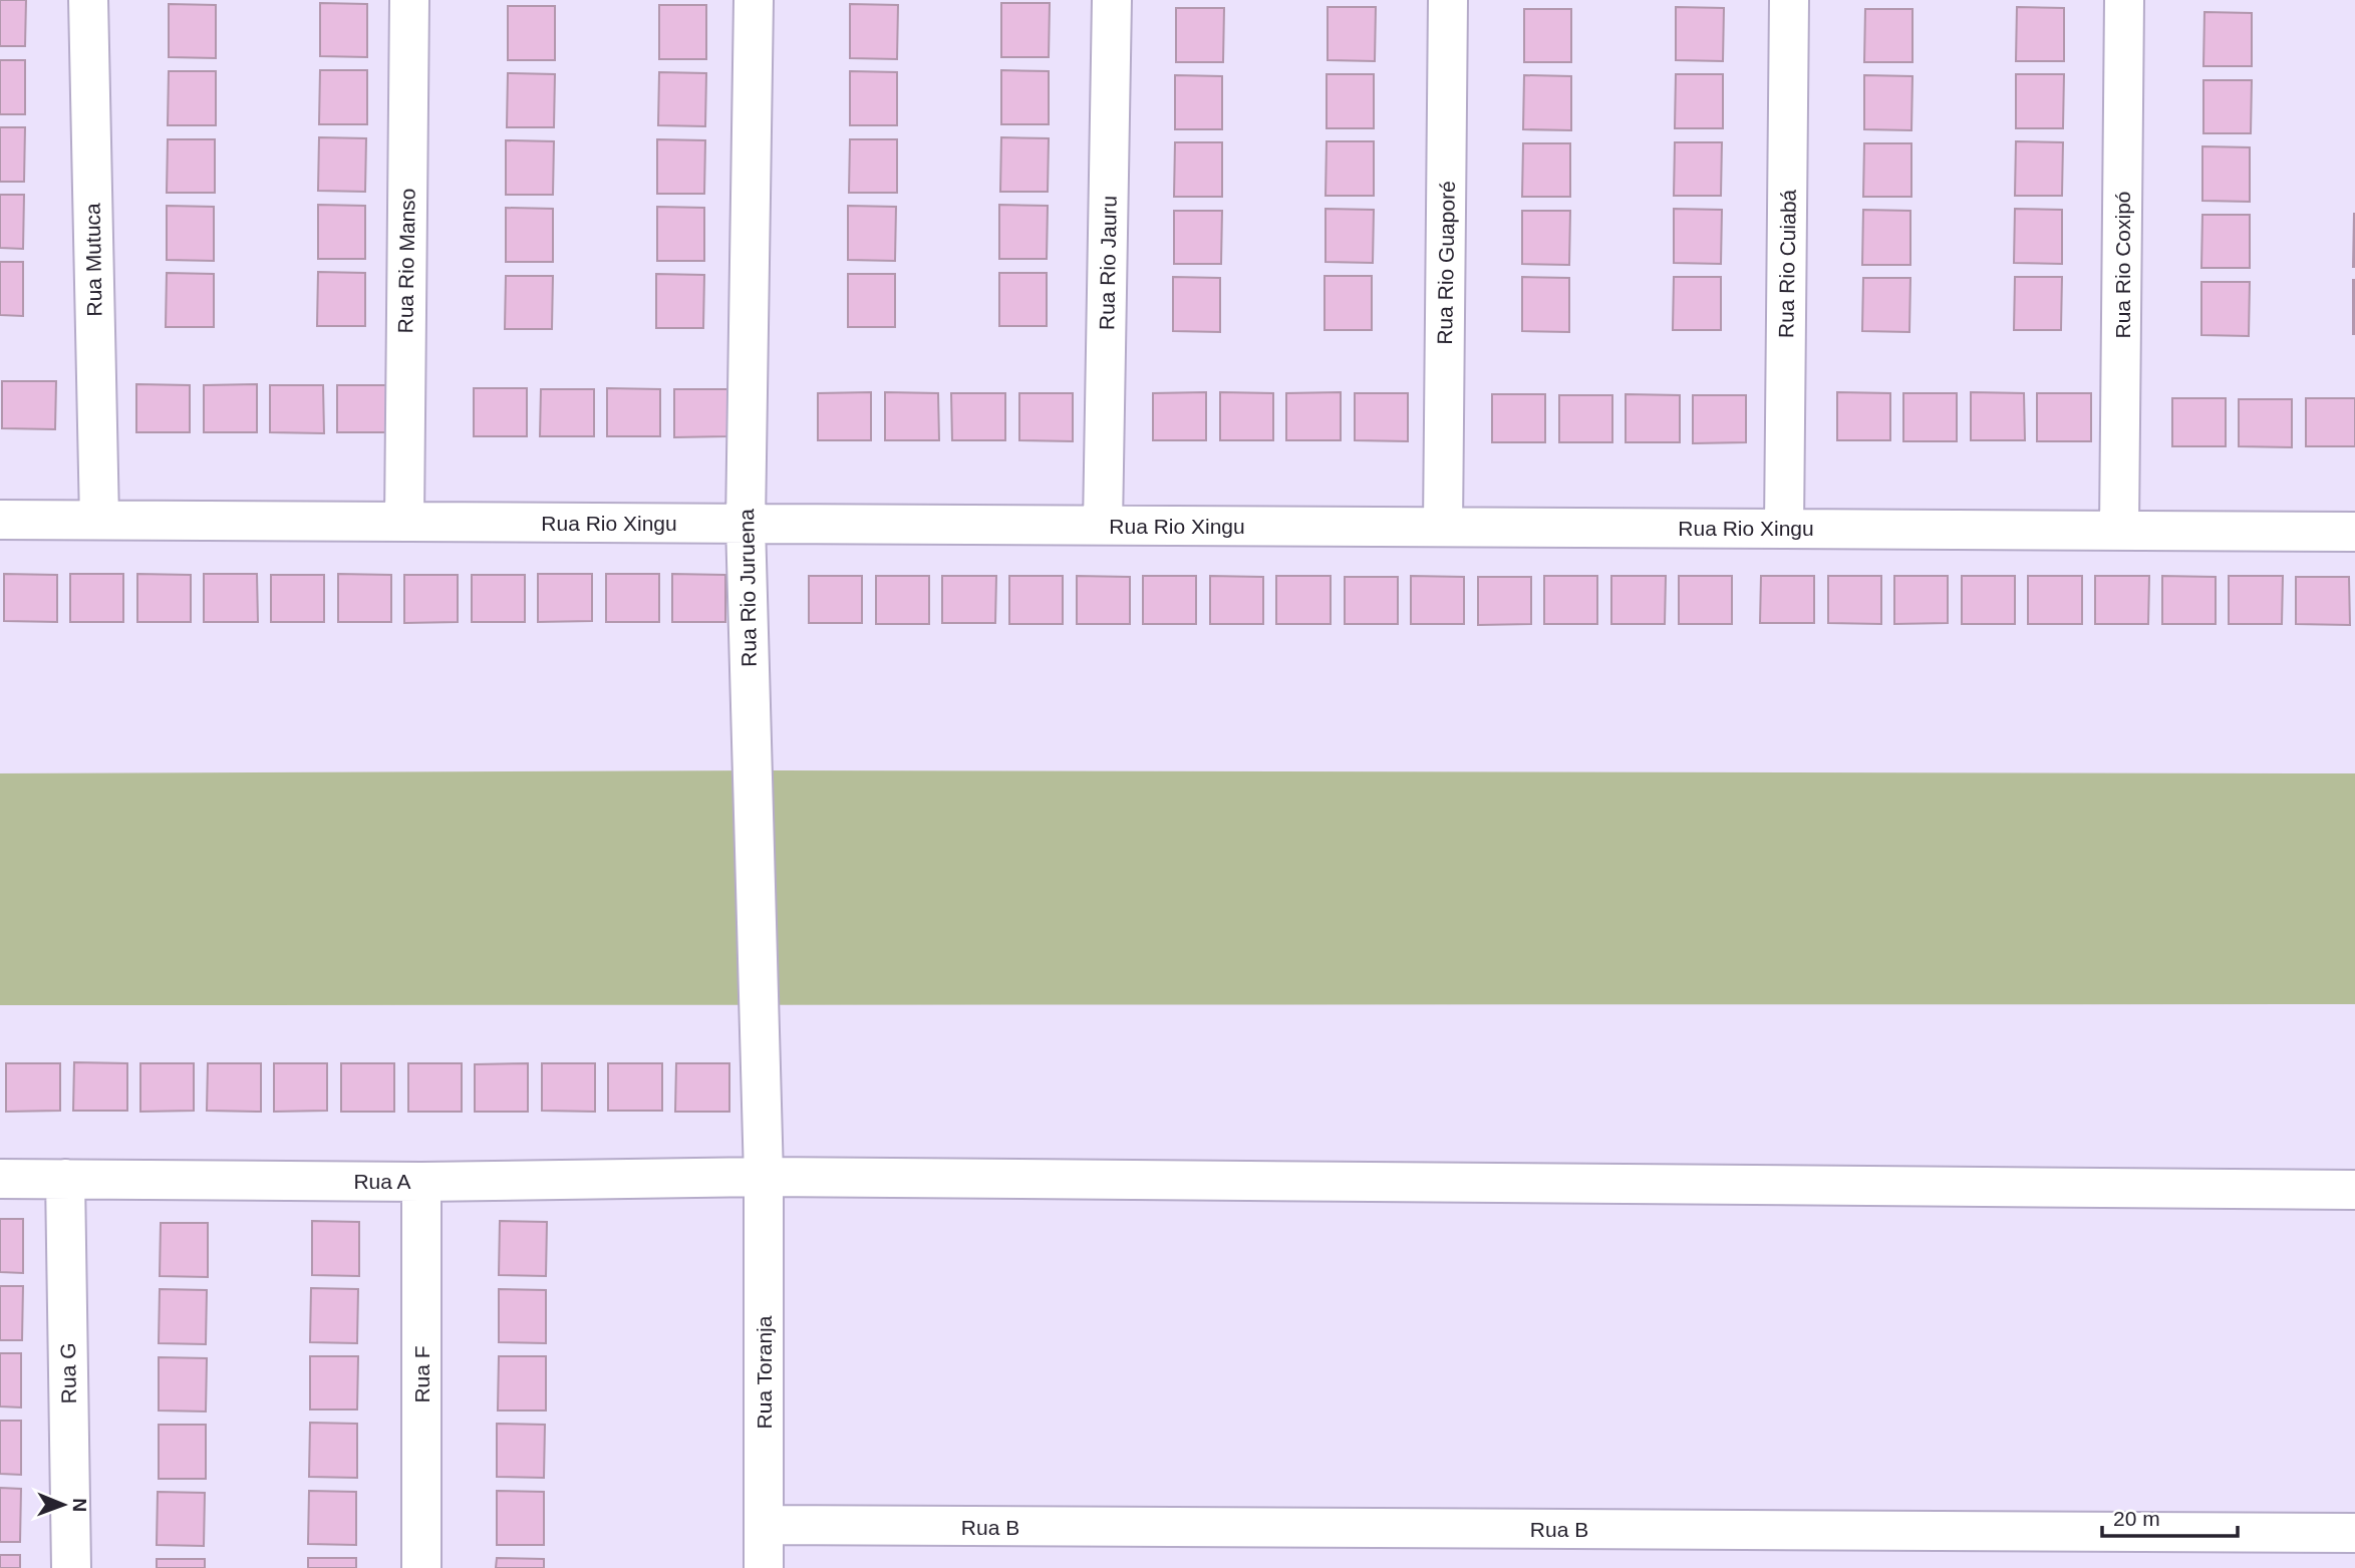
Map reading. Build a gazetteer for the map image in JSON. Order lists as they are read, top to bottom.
{
  "streets": {
    "street": [
      "Rua Mutuca",
      "Rua Rio Manso",
      "Rua Rio Jauru",
      "Rua Rio Guaporé",
      "Rua Rio Cuiabá",
      "Rua Rio Coxipó",
      "Rua Rio Xingu",
      "Rua Rio Juruena",
      "Rua A",
      "Rua Toranja",
      "Rua G",
      "Rua F",
      "Rua B"
    ]
  },
  "crossings": [
    ["Rua Mutuca", "Rua Rio Xingu"],
    ["Rua Rio Manso", "Rua Rio Xingu"],
    ["Rua Rio Jauru", "Rua Rio Xingu"],
    ["Rua Rio Guaporé", "Rua Rio Xingu"],
    ["Rua Rio Cuiabá", "Rua Rio Xingu"],
    ["Rua Rio Coxipó", "Rua Rio Xingu"],
    ["Rua Rio Xingu", "Rua Rio Juruena"],
    ["Rua Rio Juruena", "Rua A"],
    ["Rua Rio Juruena", "Rua Toranja"],
    ["Rua A", "Rua Toranja"],
    ["Rua A", "Rua G"],
    ["Rua A", "Rua F"],
    ["Rua Toranja", "Rua B"]
  ],
  "scale_bar": "20 m",
  "north": "right"
}
